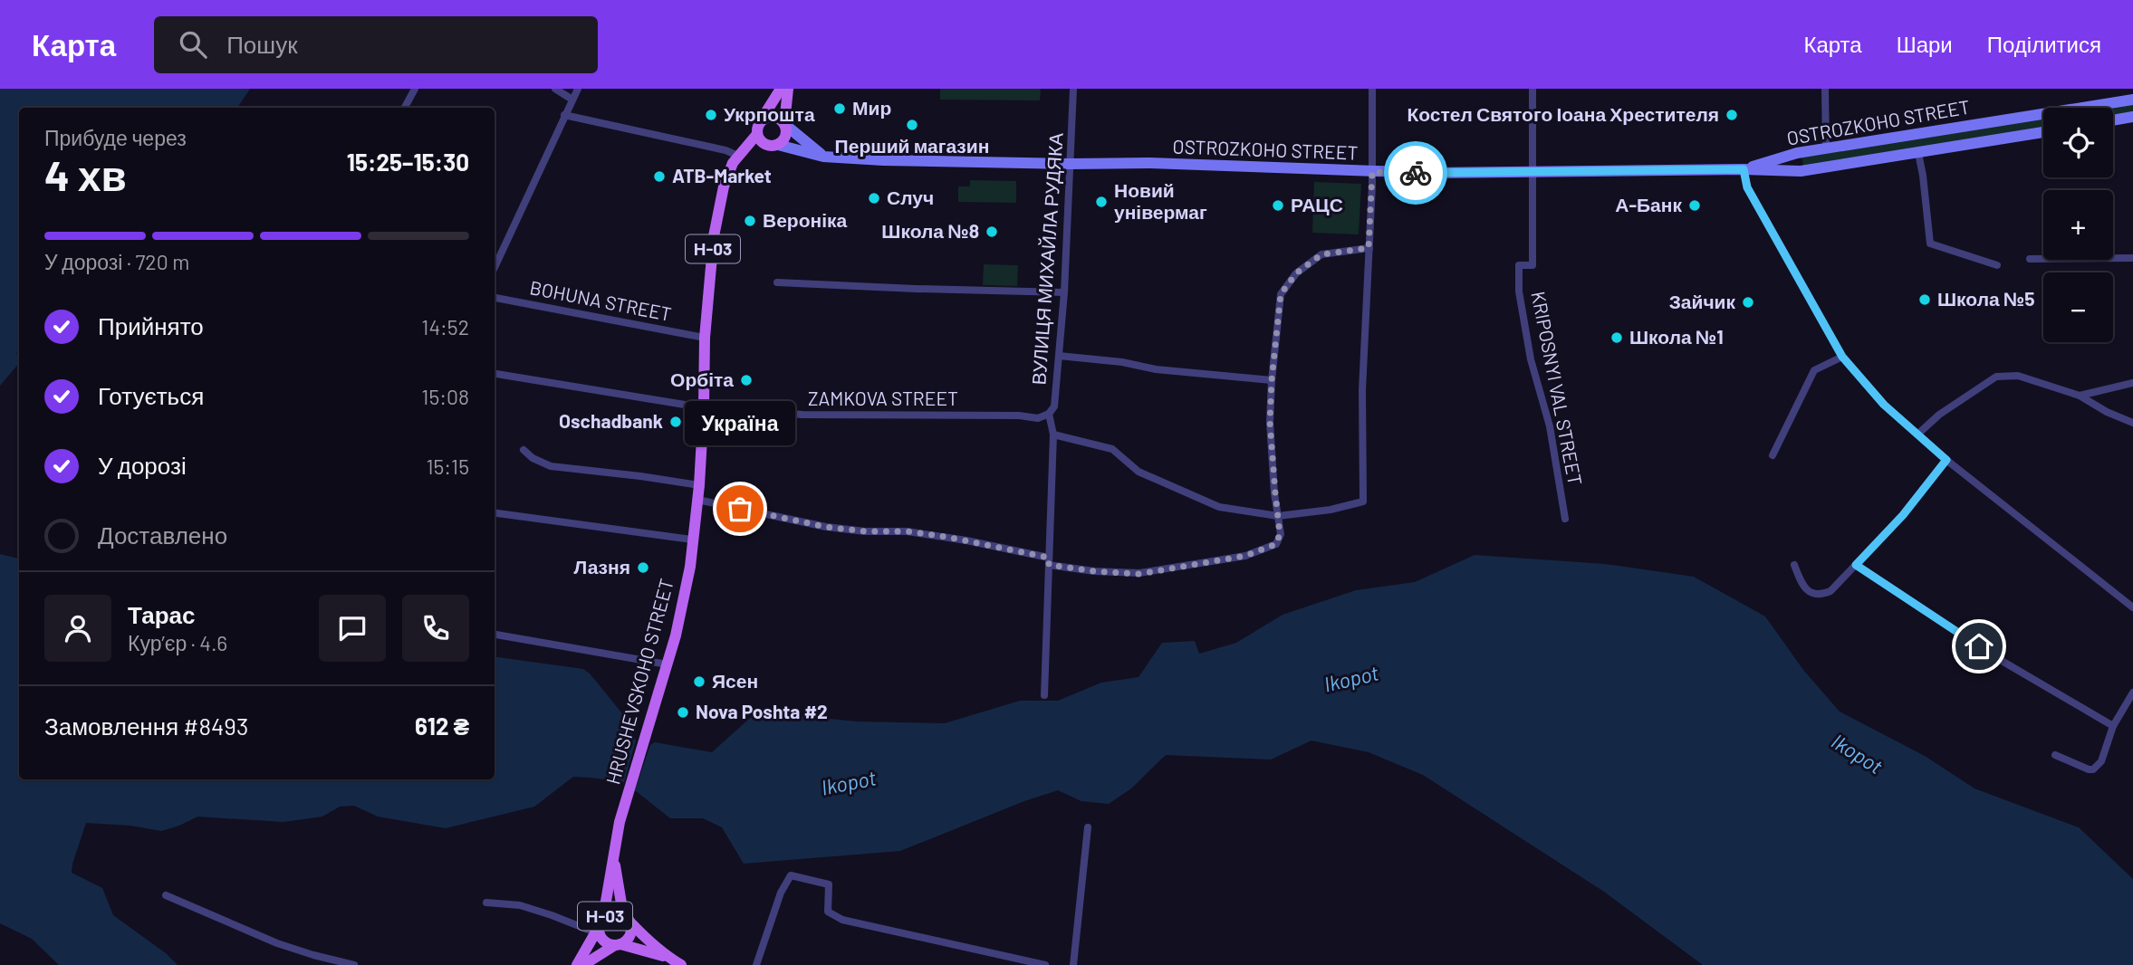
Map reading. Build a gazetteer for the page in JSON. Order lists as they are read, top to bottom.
{
  "streets": {
    "main road": ["OSTROZKOHO STREET", "Н-03", "HRUSHEVSKOHO STREET"],
    "street": [
      "ВУЛИЦЯ МИХАЙЛА РУДЯКА",
      "BOHUNA STREET",
      "KRIPOSNYI VAL STREET",
      "ZAMKOVA STREET"
    ]
  },
  "crossings": [
    ["OSTROZKOHO STREET", "ВУЛИЦЯ МИХАЙЛА РУДЯКА"],
    ["OSTROZKOHO STREET", "KRIPOSNYI VAL STREET"],
    ["OSTROZKOHO STREET", "HRUSHEVSKOHO STREET"],
    ["Н-03", "HRUSHEVSKOHO STREET"],
    ["ВУЛИЦЯ МИХАЙЛА РУДЯКА", "ZAMKOVA STREET"],
    ["BOHUNA STREET", "HRUSHEVSKOHO STREET"],
    ["ZAMKOVA STREET", "HRUSHEVSKOHO STREET"]
  ],
  "water": ["Ikopot"],
  "places": [
    "Мир",
    "Укрпошта",
    "Костел Святого Іоана Хрестителя",
    "Перший магазин",
    "ATB-Market",
    "Случ",
    "Новий універмаг",
    "РАЦС",
    "А-Банк",
    "Вероніка",
    "Школа №8",
    "Школа №5",
    "Зайчик",
    "Школа №1",
    "Орбіта",
    "Oschadbank",
    "Україна",
    "Лазня",
    "Ясен",
    "Nova Poshta #2"
  ],
  "page": {
    "header": "Карта",
    "search": "Пошук",
    "nav": ["Карта", "Шари", "Поділитися"],
    "map_buttons": ["+", "−"],
    "heading": ["4 хв", "Прибуде через", "15:25–15:30"],
    "panel": [
      "Тарас",
      "Кур’єр · 4.6",
      "Замовлення #8493",
      "612 ₴"
    ],
    "bar": "У дорозі · 720 m",
    "list": [
      ["Прийнято", "14:52"],
      ["Готується", "15:08"],
      ["У дорозі", "15:15"],
      "Доставлено"
    ],
    "bubble": "Україна"
  }
}
